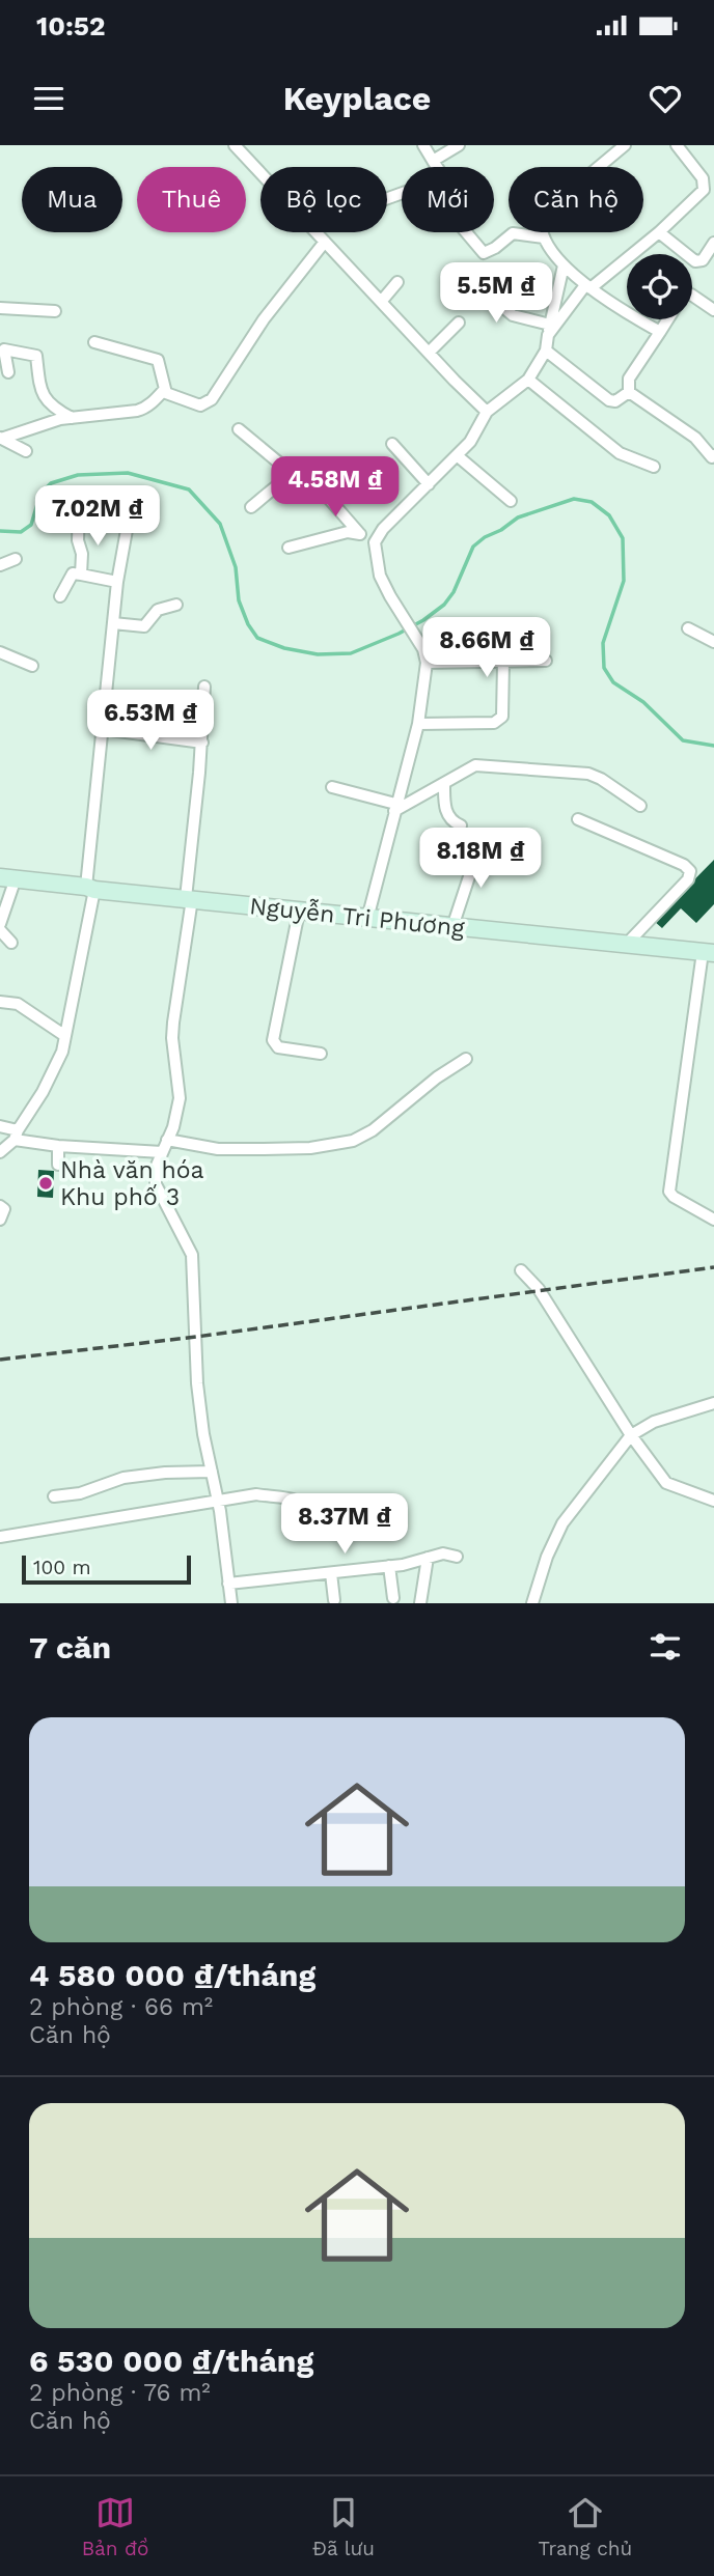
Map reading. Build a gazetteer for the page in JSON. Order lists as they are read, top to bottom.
{
  "streets": {
    "main road": ["Nguyễn Tri Phương"]
  },
  "places": ["Nhà văn hóa Khu phố 3"],
  "scale_bar": "100 m",
  "page": {
    "status": "10:52",
    "header": "Keyplace",
    "chip": [
      "Mua",
      "Thuê",
      "Bộ lọc",
      "Mới",
      "Căn hộ"
    ],
    "price": [
      "5.5M ₫",
      "4.58M ₫",
      "7.02M ₫",
      "8.66M ₫",
      "6.53M ₫",
      "8.18M ₫",
      "8.37M ₫"
    ],
    "scale": "100 m",
    "heading": "7 căn",
    "list": [
      {
        "name": "4 580 000 ₫/tháng",
        "note": "2 phòng · 66 m² · Căn hộ"
      },
      {
        "name": "6 530 000 ₫/tháng",
        "note": "2 phòng · 76 m² · Căn hộ"
      }
    ],
    "tabs": ["Bản đồ", "Đã lưu", "Trang chủ"]
  }
}
